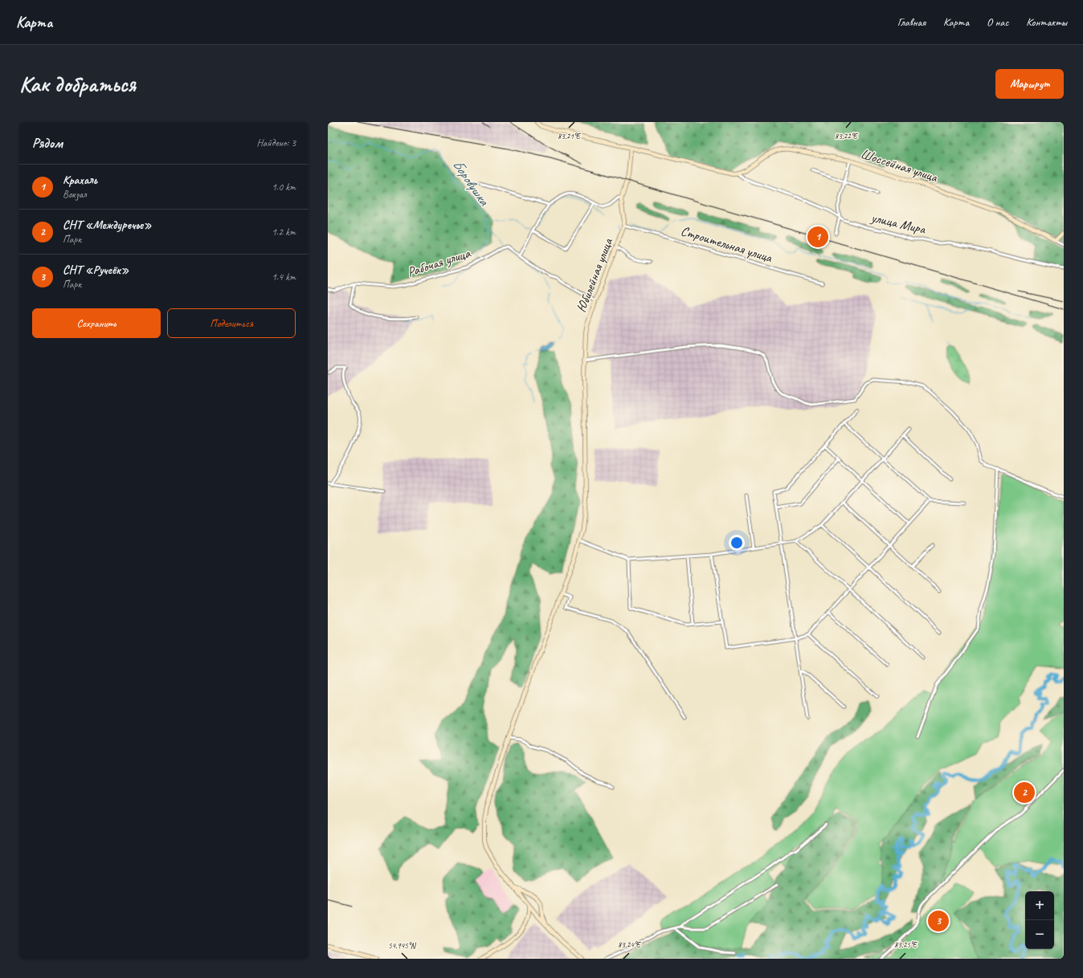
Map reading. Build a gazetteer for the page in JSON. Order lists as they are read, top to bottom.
{
  "streets": {
    "main road": ["Шоссейная улица", "Юбилейная улица"],
    "street": ["улица Мира", "Строительная улица", "Рабочая улица"]
  },
  "crossings": [
    ["Шоссейная улица", "улица Мира"],
    ["Строительная улица", "Юбилейная улица"],
    ["Рабочая улица", "Юбилейная улица"]
  ],
  "water": ["Боровушка"],
  "page": {
    "header": "Карта",
    "nav": [
      "Главная",
      "Карта",
      "О нас",
      "Контакты"
    ],
    "buttons": [
      "Маршрут",
      ["Сохранить", "Поделиться"]
    ],
    "title": "Как добраться",
    "heading": ["Рядом", "Найдено: 3"],
    "list": [
      {
        "mark": "1",
        "name": "Крахаль",
        "note": "Вокзал",
        "value": "1.0 km"
      },
      {
        "mark": "2",
        "name": "СНТ «Междуречье»",
        "note": "Парк",
        "value": "1.2 km"
      },
      {
        "mark": "3",
        "name": "СНТ «Ручеёк»",
        "note": "Парк",
        "value": "1.4 km"
      }
    ],
    "pins": ["1", "2", "3"],
    "map_buttons": ["+", "−"]
  },
  "coordinates": [
    "83.22°E",
    "83.21°E",
    "83.24°E",
    "83.25°E",
    "54.945°N"
  ]
}
